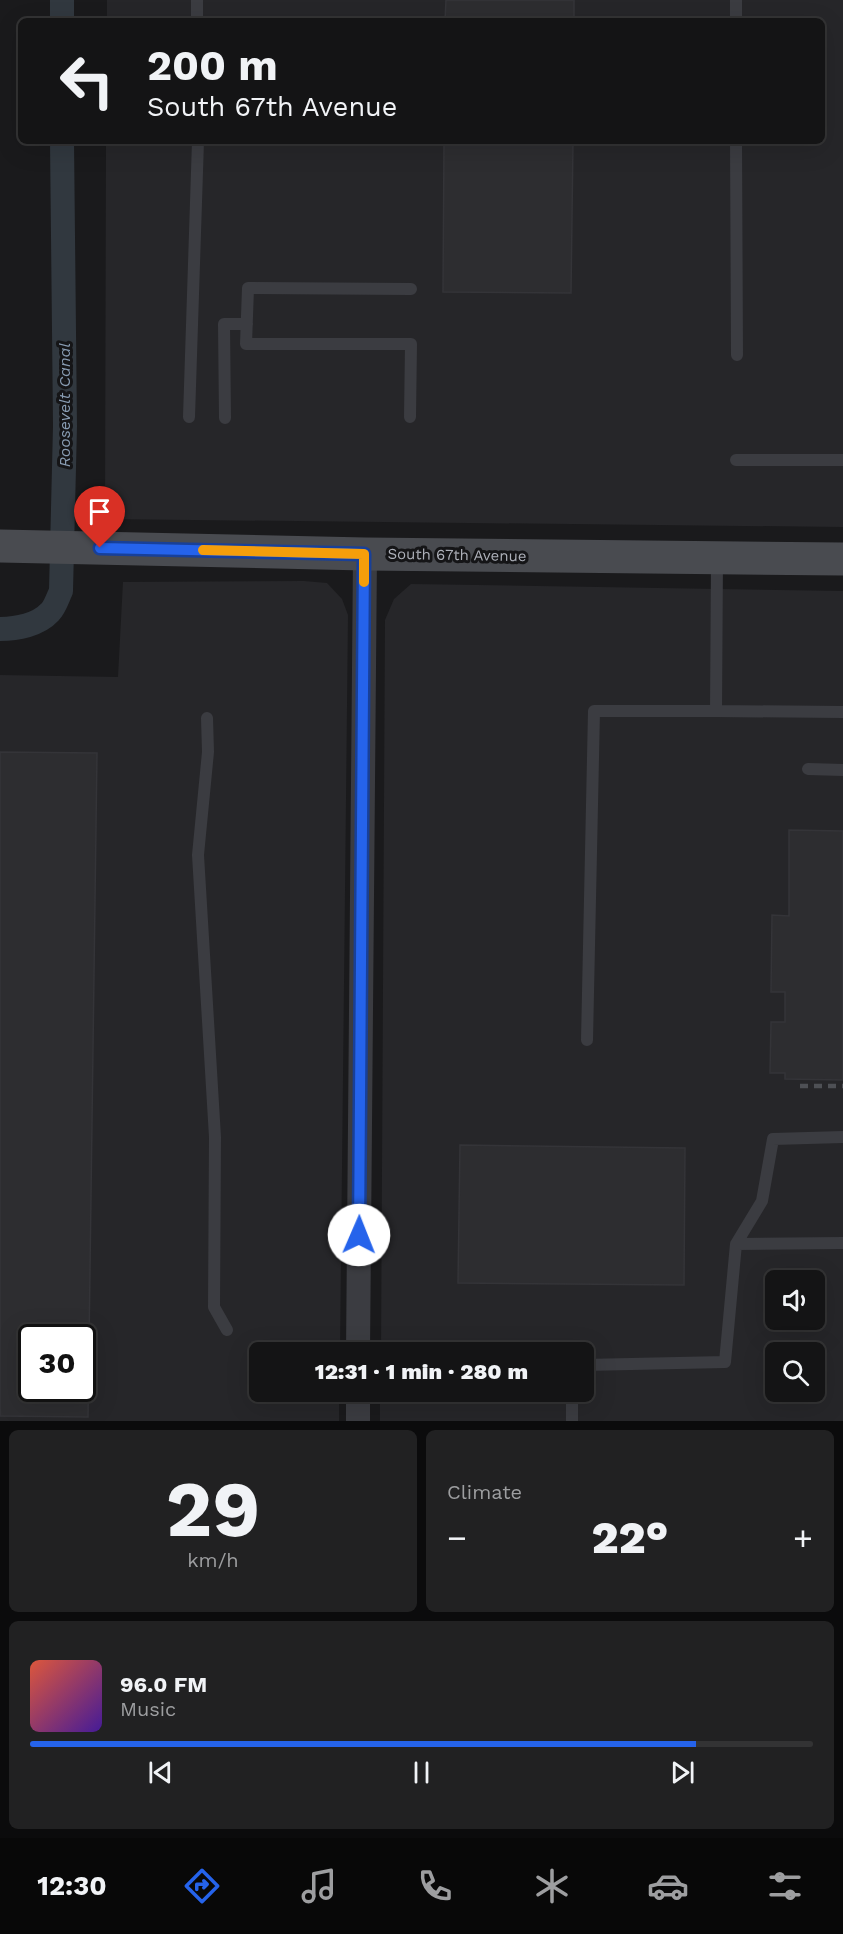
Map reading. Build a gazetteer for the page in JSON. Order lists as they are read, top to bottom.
{
  "streets": {
    "main road": ["South 67th Avenue"]
  },
  "water": ["Roosevelt Canal"],
  "page": {
    "turn": ["200 m", "South 67th Avenue"],
    "limit": "30",
    "trip": "12:31 · 1 min · 280 m",
    "tile": [
      ["29", "km/h"],
      "Climate"
    ],
    "heat": ["−", "22°", "+"],
    "song": ["96.0 FM", "Music"],
    "tabs": "12:30"
  }
}
